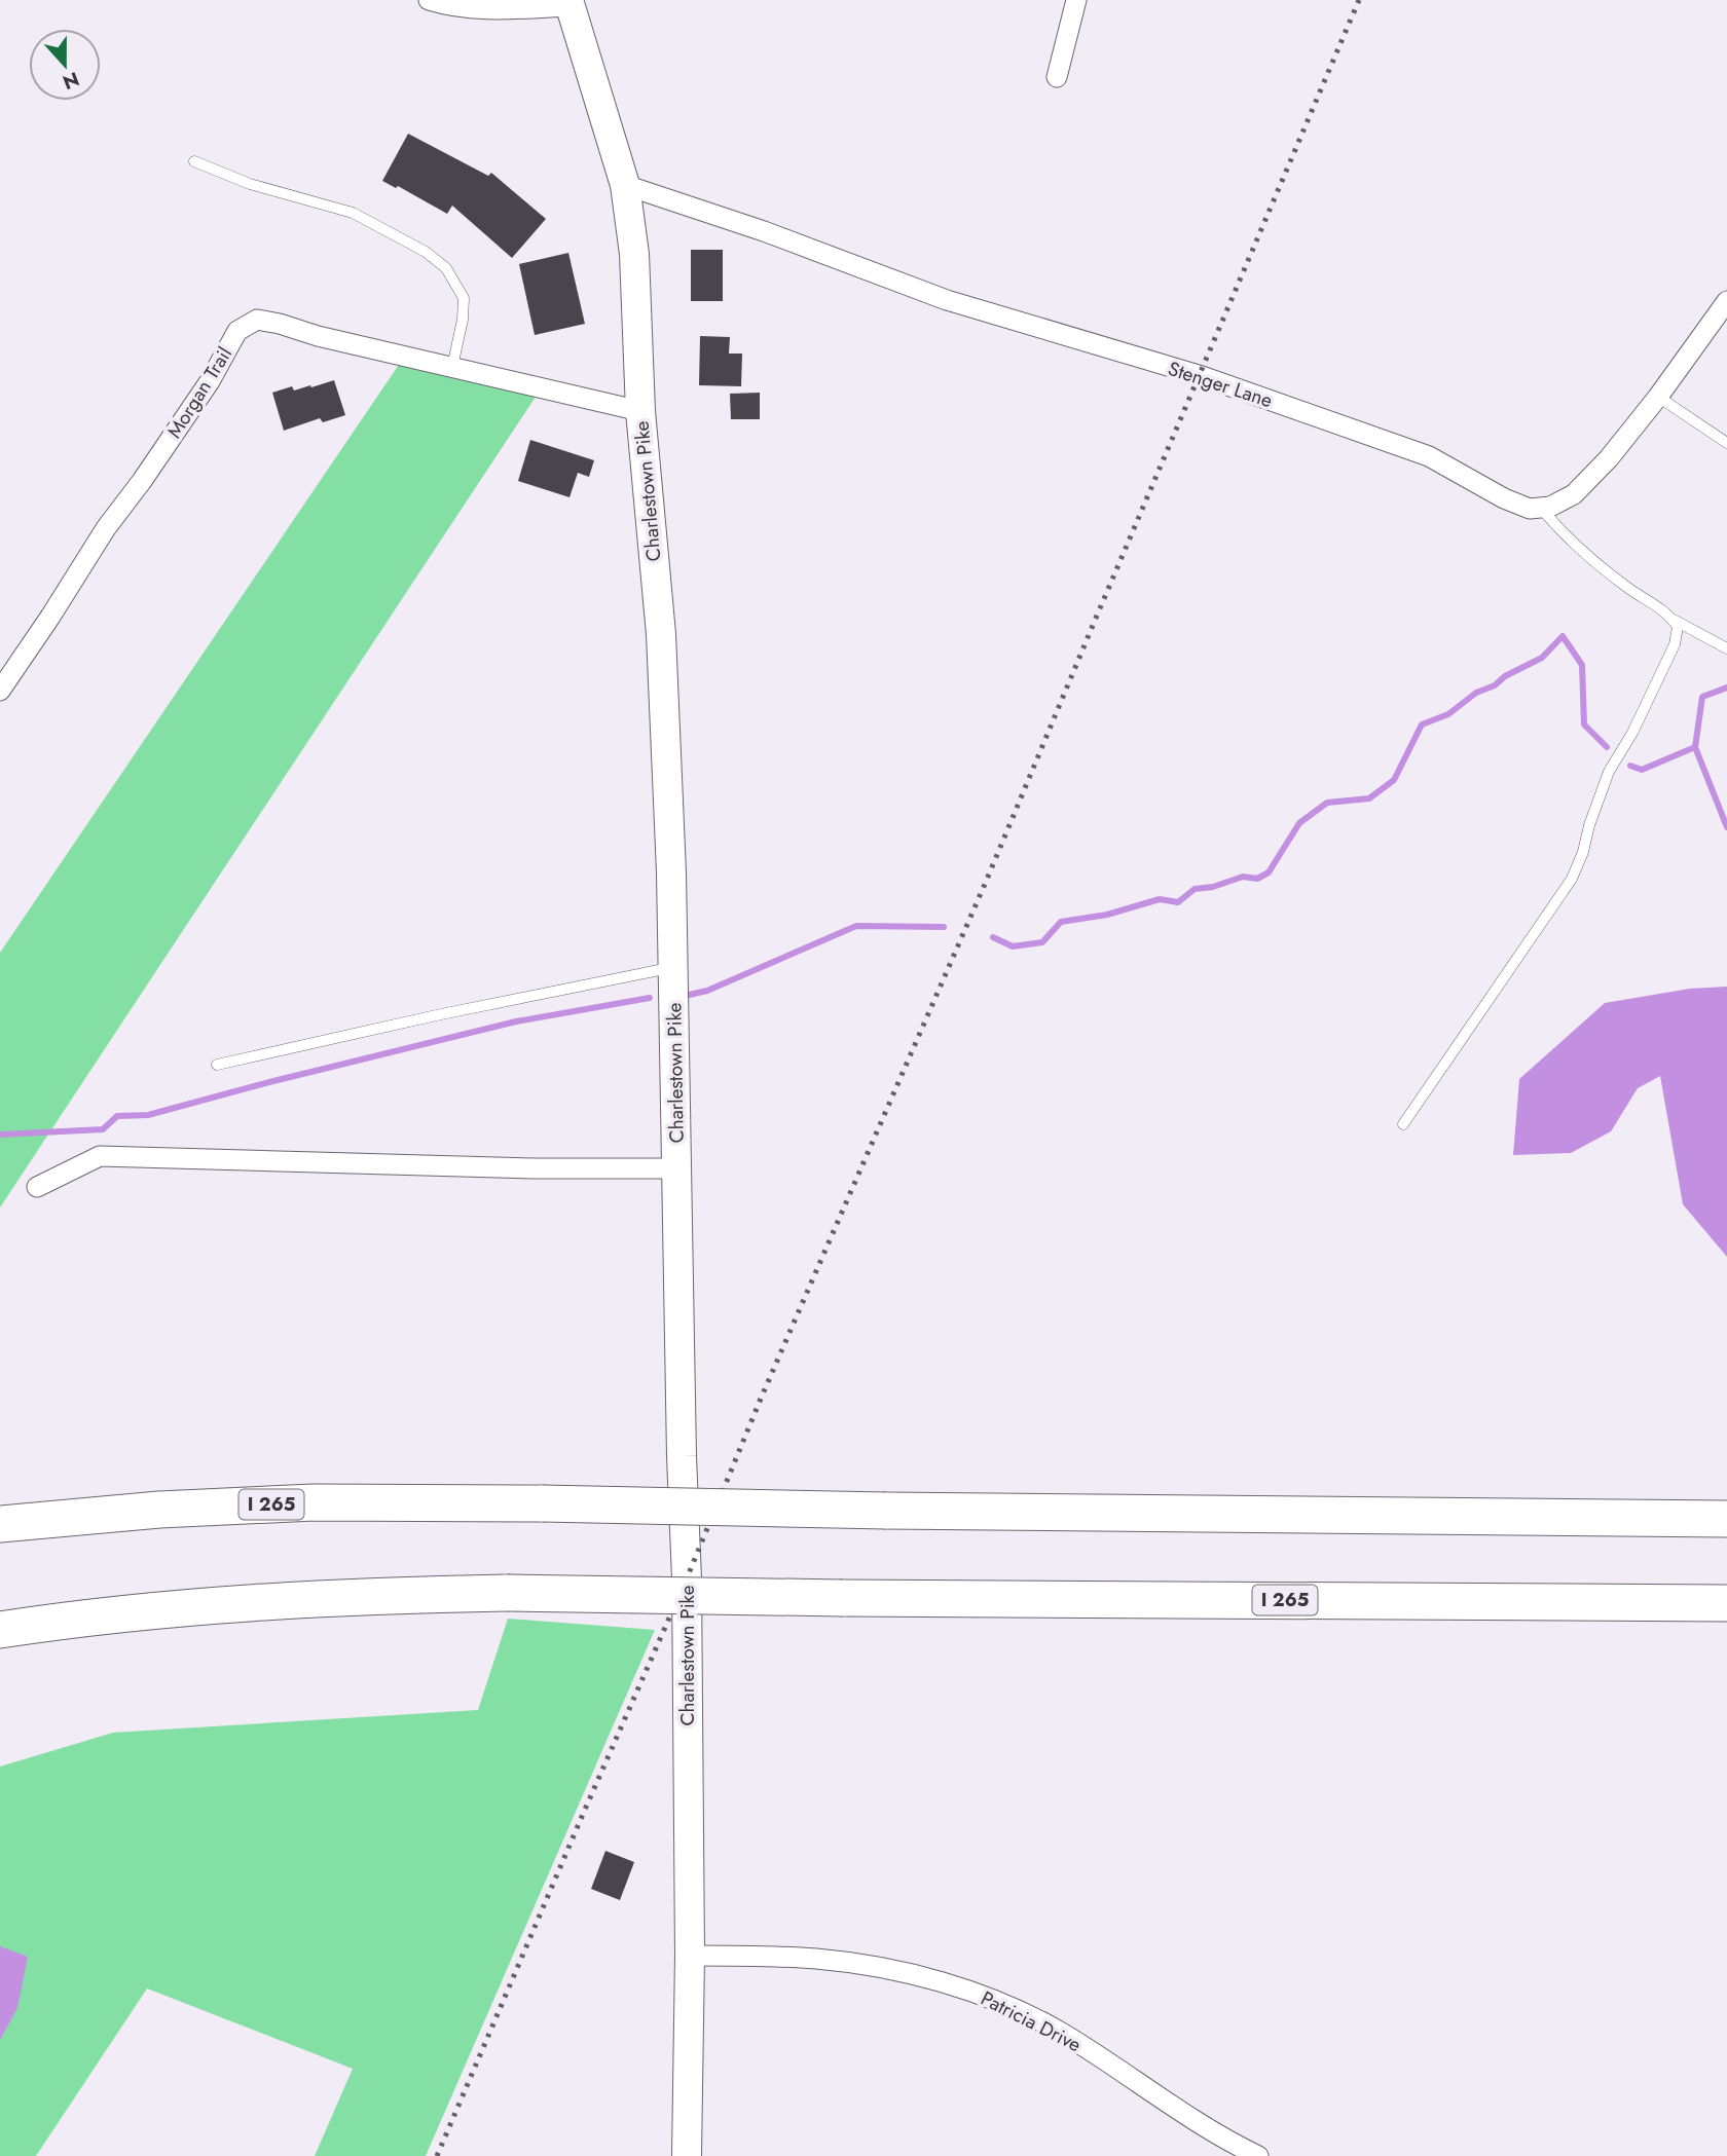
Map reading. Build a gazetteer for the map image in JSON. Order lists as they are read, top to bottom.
{
  "streets": {
    "highway": ["I 265"],
    "street": [
      "Stenger Lane",
      "Morgan Trail",
      "Charlestown Pike",
      "Patricia Drive"
    ]
  },
  "crossings": [
    ["Stenger Lane", "Charlestown Pike"],
    ["Morgan Trail", "Charlestown Pike"],
    ["Charlestown Pike", "Patricia Drive"]
  ],
  "north": "bottom"
}
